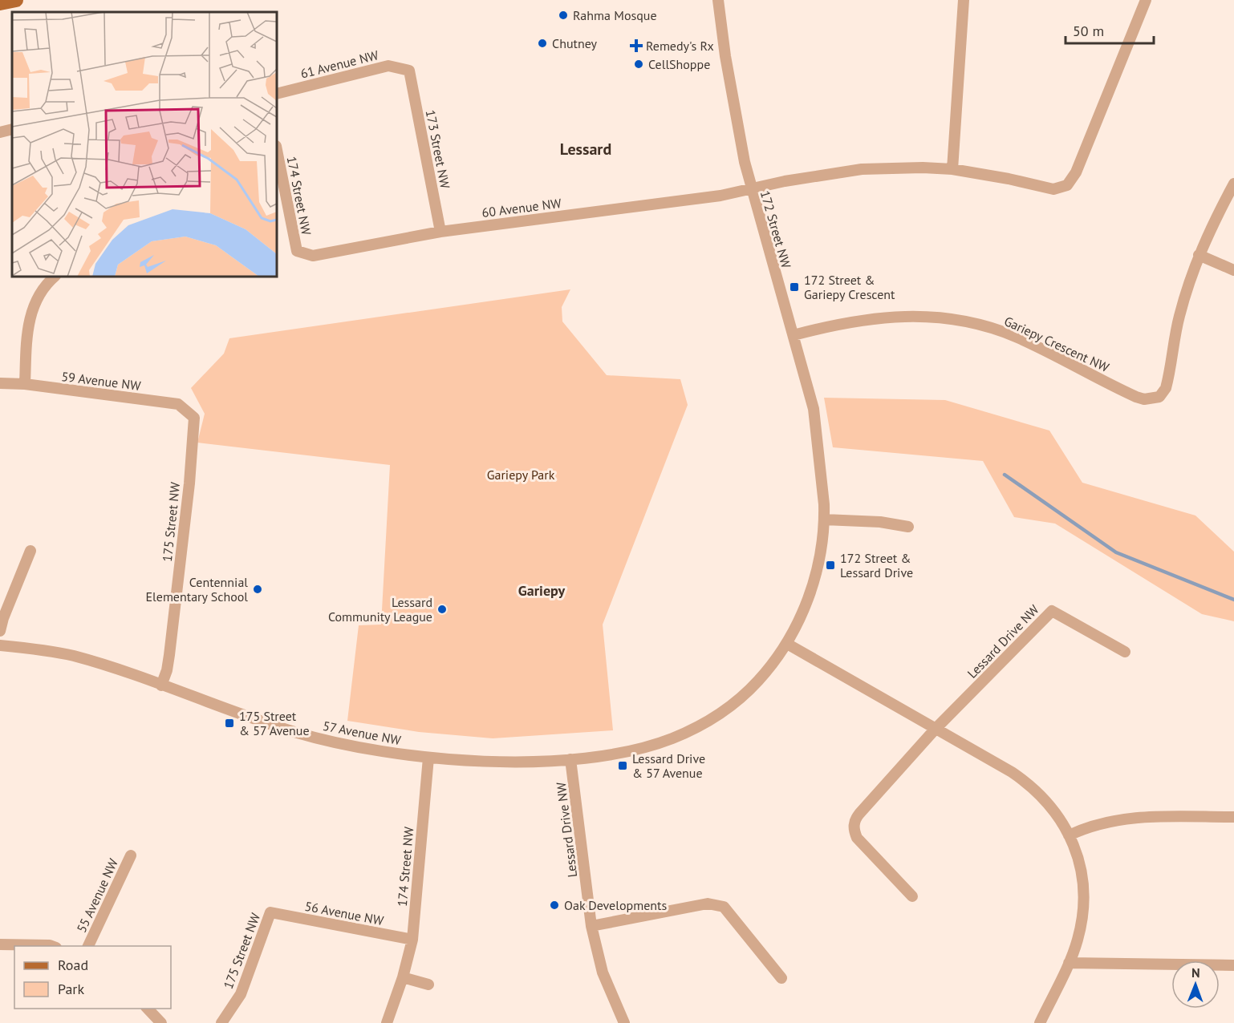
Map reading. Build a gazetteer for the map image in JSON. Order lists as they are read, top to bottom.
{
  "streets": {
    "street": [
      "61 Avenue NW",
      "173 Street NW",
      "174 Street NW",
      "60 Avenue NW",
      "172 Street NW",
      "Gariepy Crescent NW",
      "59 Avenue NW",
      "175 Street NW",
      "Lessard Drive NW",
      "57 Avenue NW",
      "55 Avenue NW",
      "56 Avenue NW"
    ]
  },
  "crossings": [
    ["61 Avenue NW", "173 Street NW"],
    ["173 Street NW", "60 Avenue NW"],
    ["174 Street NW", "60 Avenue NW"],
    ["174 Street NW", "57 Avenue NW"],
    ["174 Street NW", "56 Avenue NW"],
    ["60 Avenue NW", "172 Street NW"],
    ["172 Street NW", "Gariepy Crescent NW"],
    ["172 Street NW", "57 Avenue NW"],
    ["59 Avenue NW", "175 Street NW"],
    ["175 Street NW", "57 Avenue NW"],
    ["175 Street NW", "56 Avenue NW"],
    ["Lessard Drive NW", "57 Avenue NW"]
  ],
  "districts": ["Lessard", "Gariepy"],
  "parks": ["Gariepy Park"],
  "places": {
    "other": [
      "Rahma Mosque",
      "Chutney",
      "CellShoppe",
      "Centennial Elementary School",
      "Lessard Community League",
      "Oak Developments"
    ],
    "health": ["Remedy's Rx"],
    "transit": [
      "172 Street & Gariepy Crescent",
      "172 Street & Lessard Drive",
      "175 Street & 57 Avenue",
      "Lessard Drive & 57 Avenue"
    ]
  },
  "legend": ["Road", "Park"],
  "scale_bar": "50 m",
  "north": "top"
}
